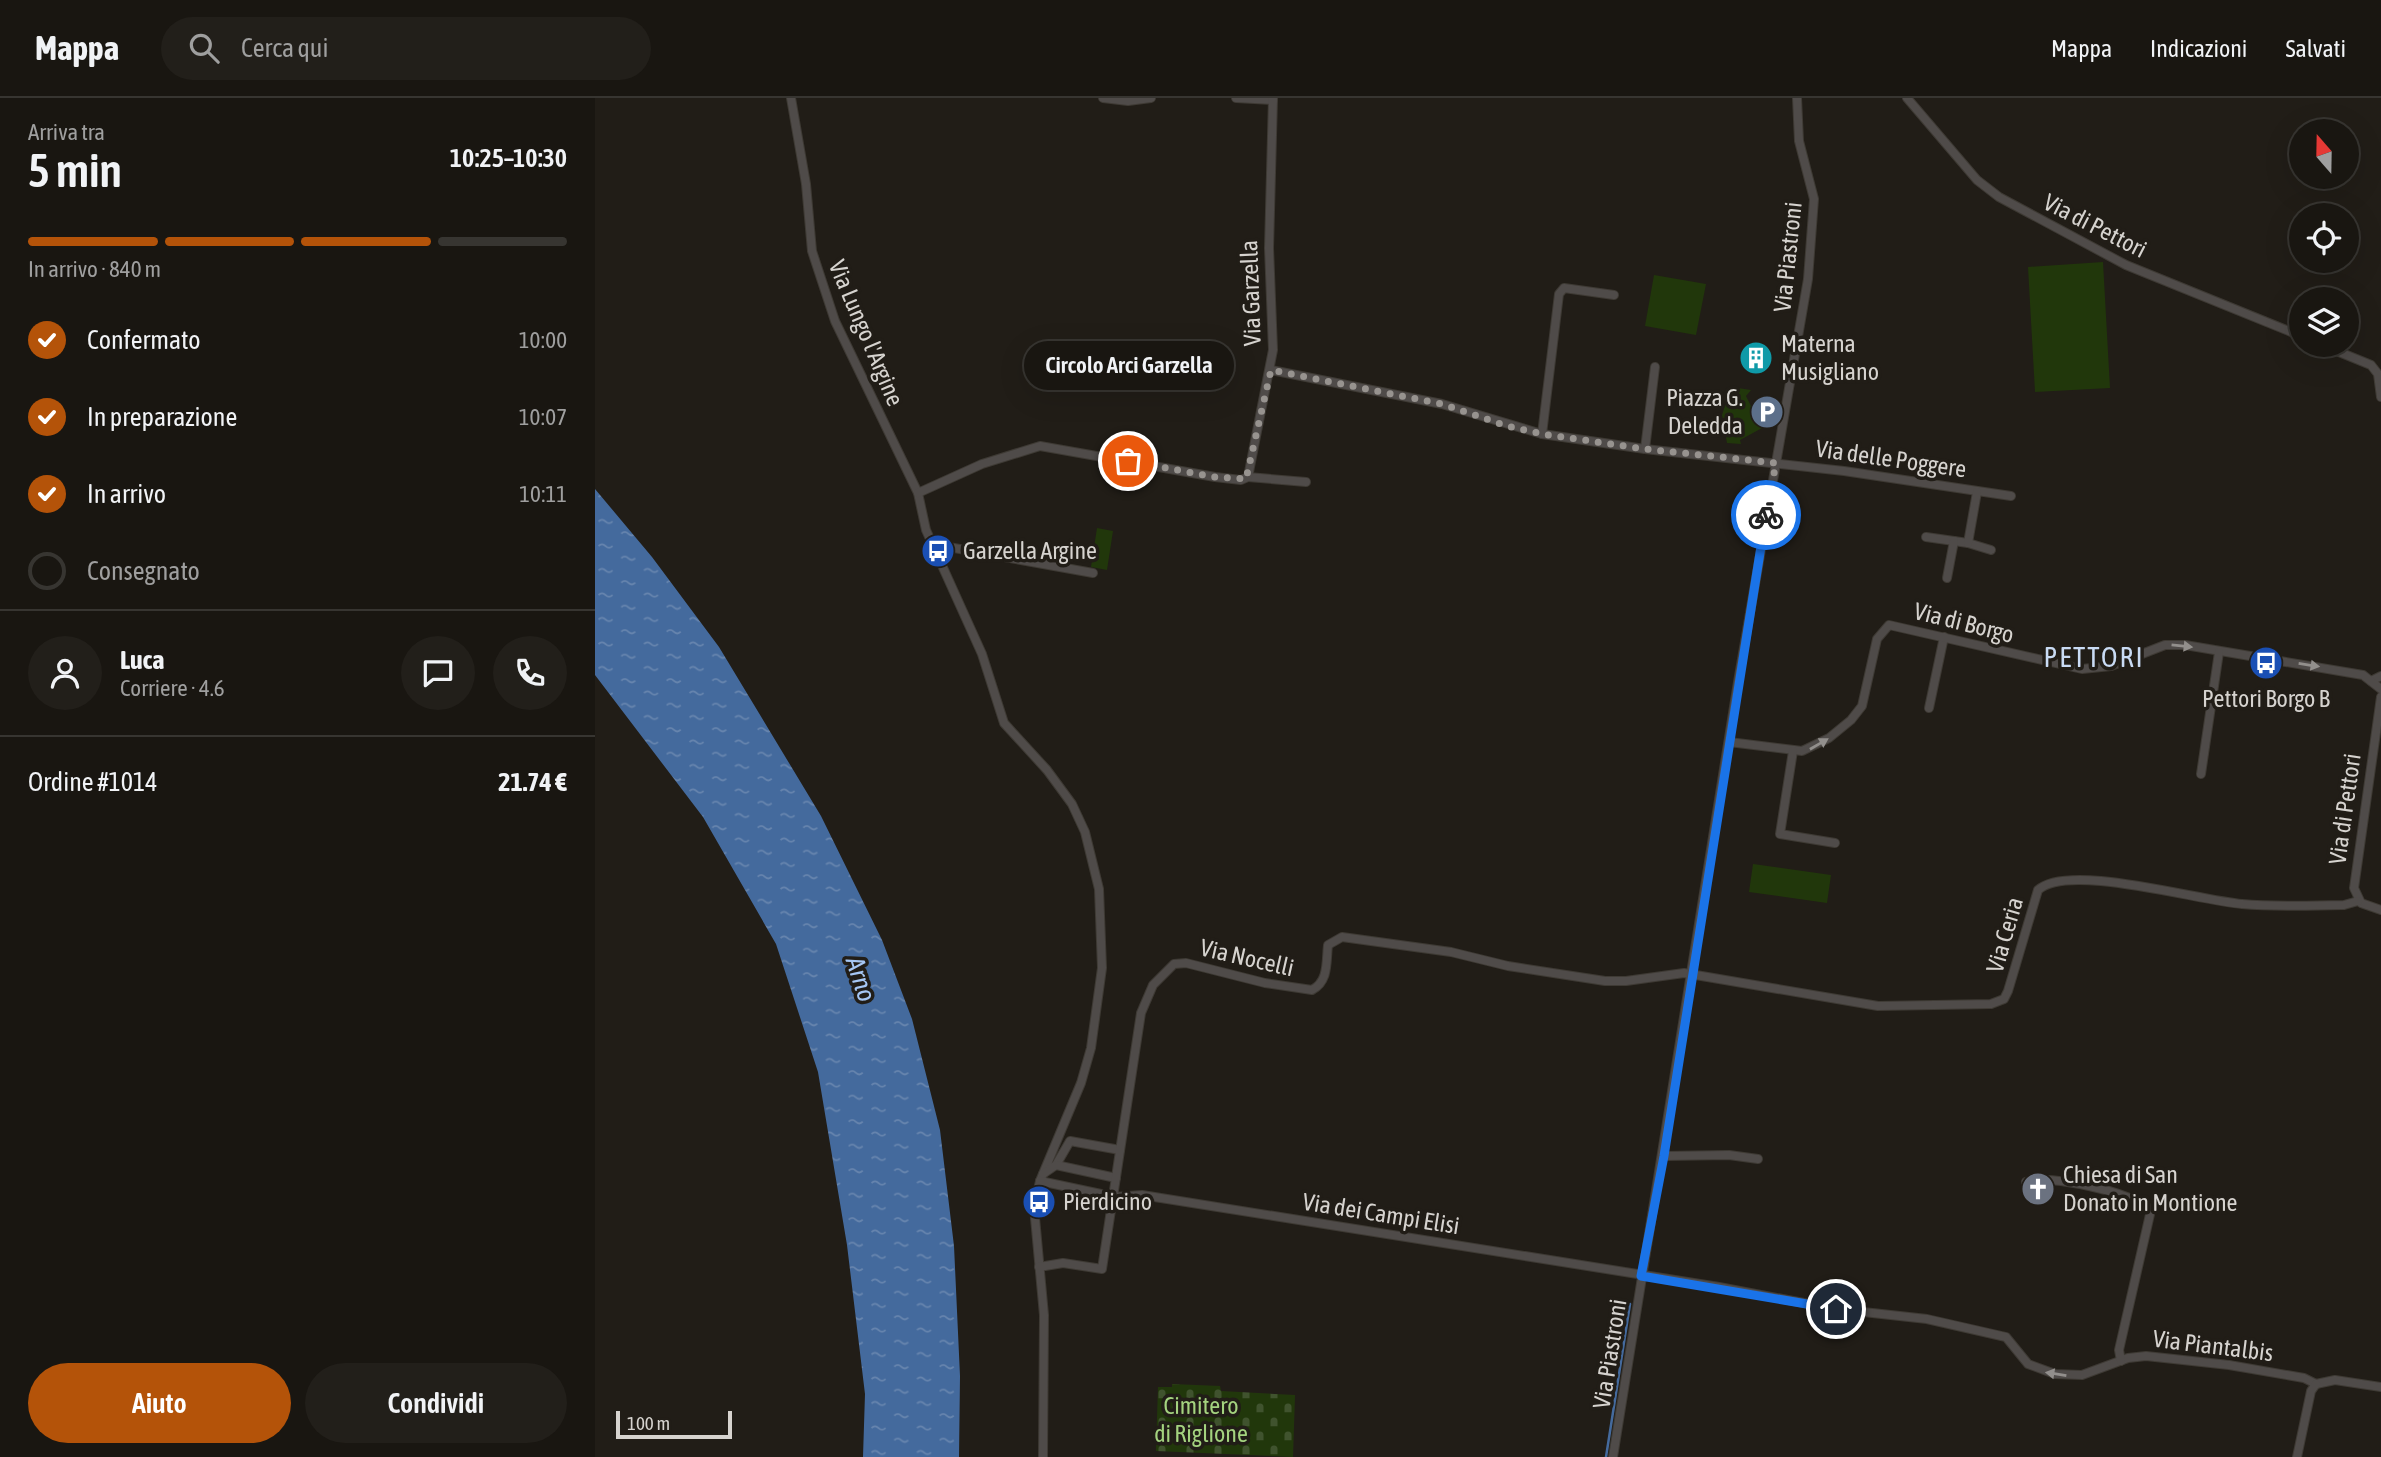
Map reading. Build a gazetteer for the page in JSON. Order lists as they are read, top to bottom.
{
  "streets": {
    "street": [
      "Via di Pettori",
      "Via Piastroni",
      "Via Garzella",
      "Via Lungo l'Argine",
      "Via delle Poggere",
      "Via di Borgo",
      "Via Ceria",
      "Via Nocelli",
      "Via dei Campi Elisi",
      "Via Piantalbis"
    ]
  },
  "crossings": [
    ["Via di Pettori", "Via Ceria"],
    ["Via Piastroni", "Via delle Poggere"],
    ["Via Piastroni", "Via di Borgo"],
    ["Via Piastroni", "Via Ceria"],
    ["Via Piastroni", "Via Nocelli"],
    ["Via Piastroni", "Via dei Campi Elisi"],
    ["Via Piastroni", "Via Piantalbis"],
    ["Via Garzella", "Via delle Poggere"],
    ["Via Lungo l'Argine", "Via Nocelli"],
    ["Via Ceria", "Via Nocelli"],
    ["Via Nocelli", "Via dei Campi Elisi"],
    ["Via dei Campi Elisi", "Via Piantalbis"]
  ],
  "one_way": ["Via di Borgo", "Via Piantalbis"],
  "districts": ["PETTORI"],
  "water": ["Arno"],
  "parks": ["Cimitero di Riglione"],
  "places": {
    "building": ["Materna Musigliano"],
    "parking": ["Piazza G. Deledda"],
    "other": ["Circolo Arci Garzella"],
    "bus stop": ["Garzella Argine", "Pettori Borgo B", "Pierdicino"],
    "church": ["Chiesa di San Donato in Montione"]
  },
  "scale_bar": "100 m",
  "north": "top",
  "page": {
    "header": "Mappa",
    "search": "Cerca qui",
    "nav": ["Mappa", "Indicazioni", "Salvati"],
    "heading": ["5 min", "Arriva tra", "10:25–10:30"],
    "panel": [
      "Luca",
      "Corriere · 4.6",
      "Ordine #1014",
      "21.74 €"
    ],
    "bar": "In arrivo · 840 m",
    "list": [
      ["Confermato", "10:00"],
      ["In preparazione", "10:07"],
      ["In arrivo", "10:11"],
      "Consegnato"
    ],
    "bubble": "Circolo Arci Garzella",
    "buttons": ["Aiuto", "Condividi"],
    "scale": "100 m"
  }
}
